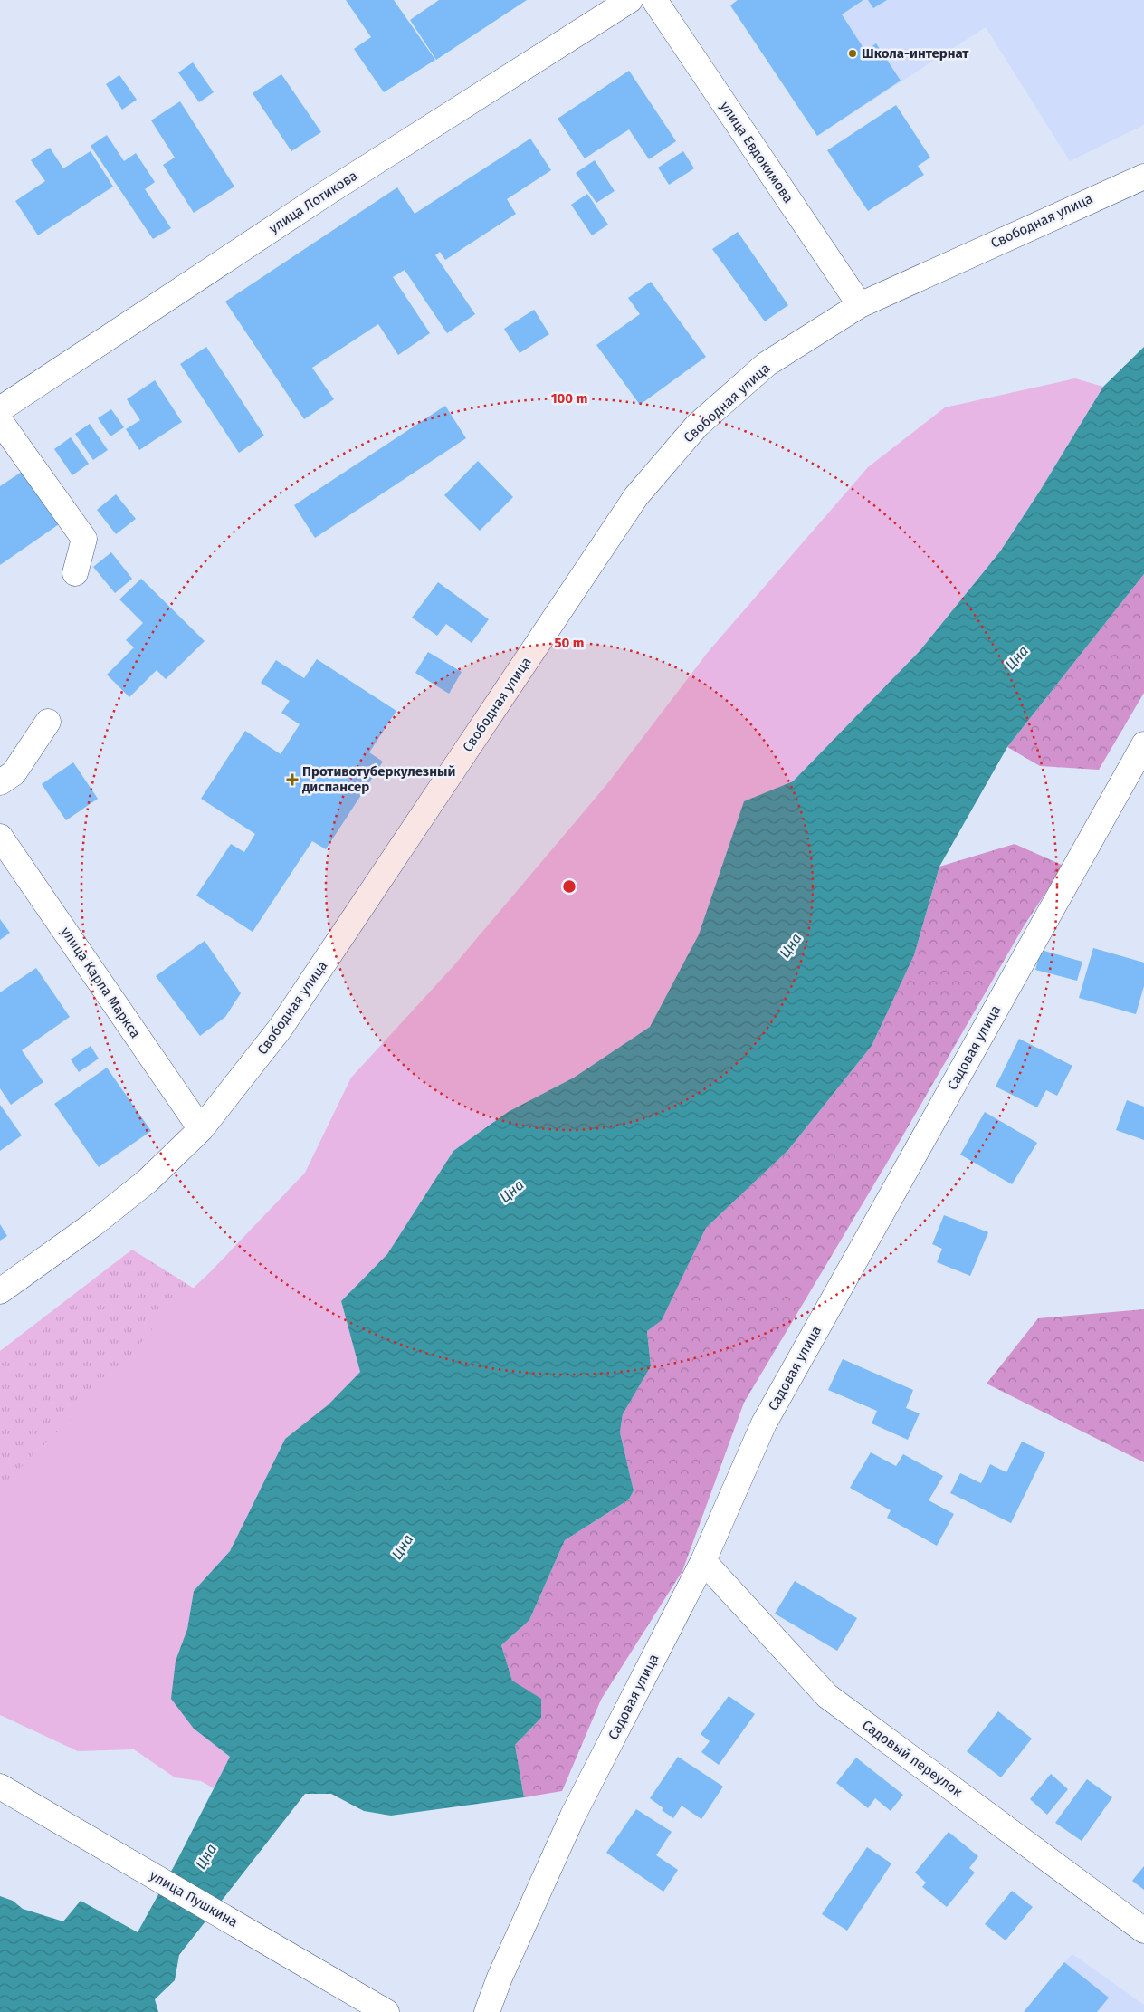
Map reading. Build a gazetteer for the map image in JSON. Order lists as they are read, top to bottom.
{
  "streets": {
    "street": [
      "улица Евдокимова",
      "улица Лотикова",
      "Свободная улица",
      "улица Карла Маркса",
      "Садовая улица",
      "Садовый переулок",
      "улица Пушкина"
    ]
  },
  "crossings": [
    ["улица Евдокимова", "Свободная улица"],
    ["Свободная улица", "улица Карла Маркса"],
    ["Садовая улица", "Садовый переулок"]
  ],
  "water": ["Цна"],
  "places": {
    "other": ["Школа-интернат"],
    "health": ["Противотуберкулезный диспансер"]
  },
  "rings": ["100 m", "50 m"]
}
